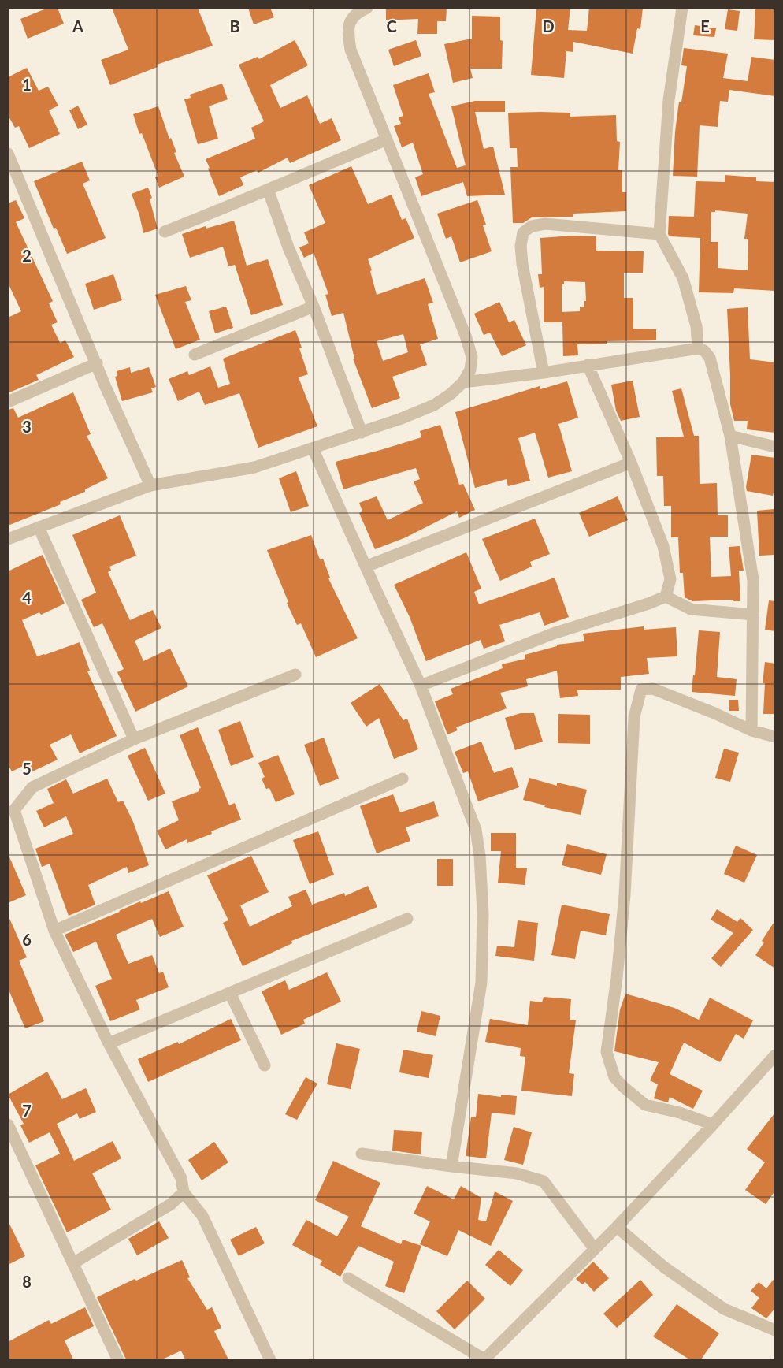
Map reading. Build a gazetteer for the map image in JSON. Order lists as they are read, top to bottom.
{
  "grid": {
    "columns": [
      "A",
      "B",
      "C",
      "D",
      "E"
    ],
    "rows": [
      "1",
      "2",
      "3",
      "4",
      "5",
      "6",
      "7",
      "8"
    ]
  }
}
